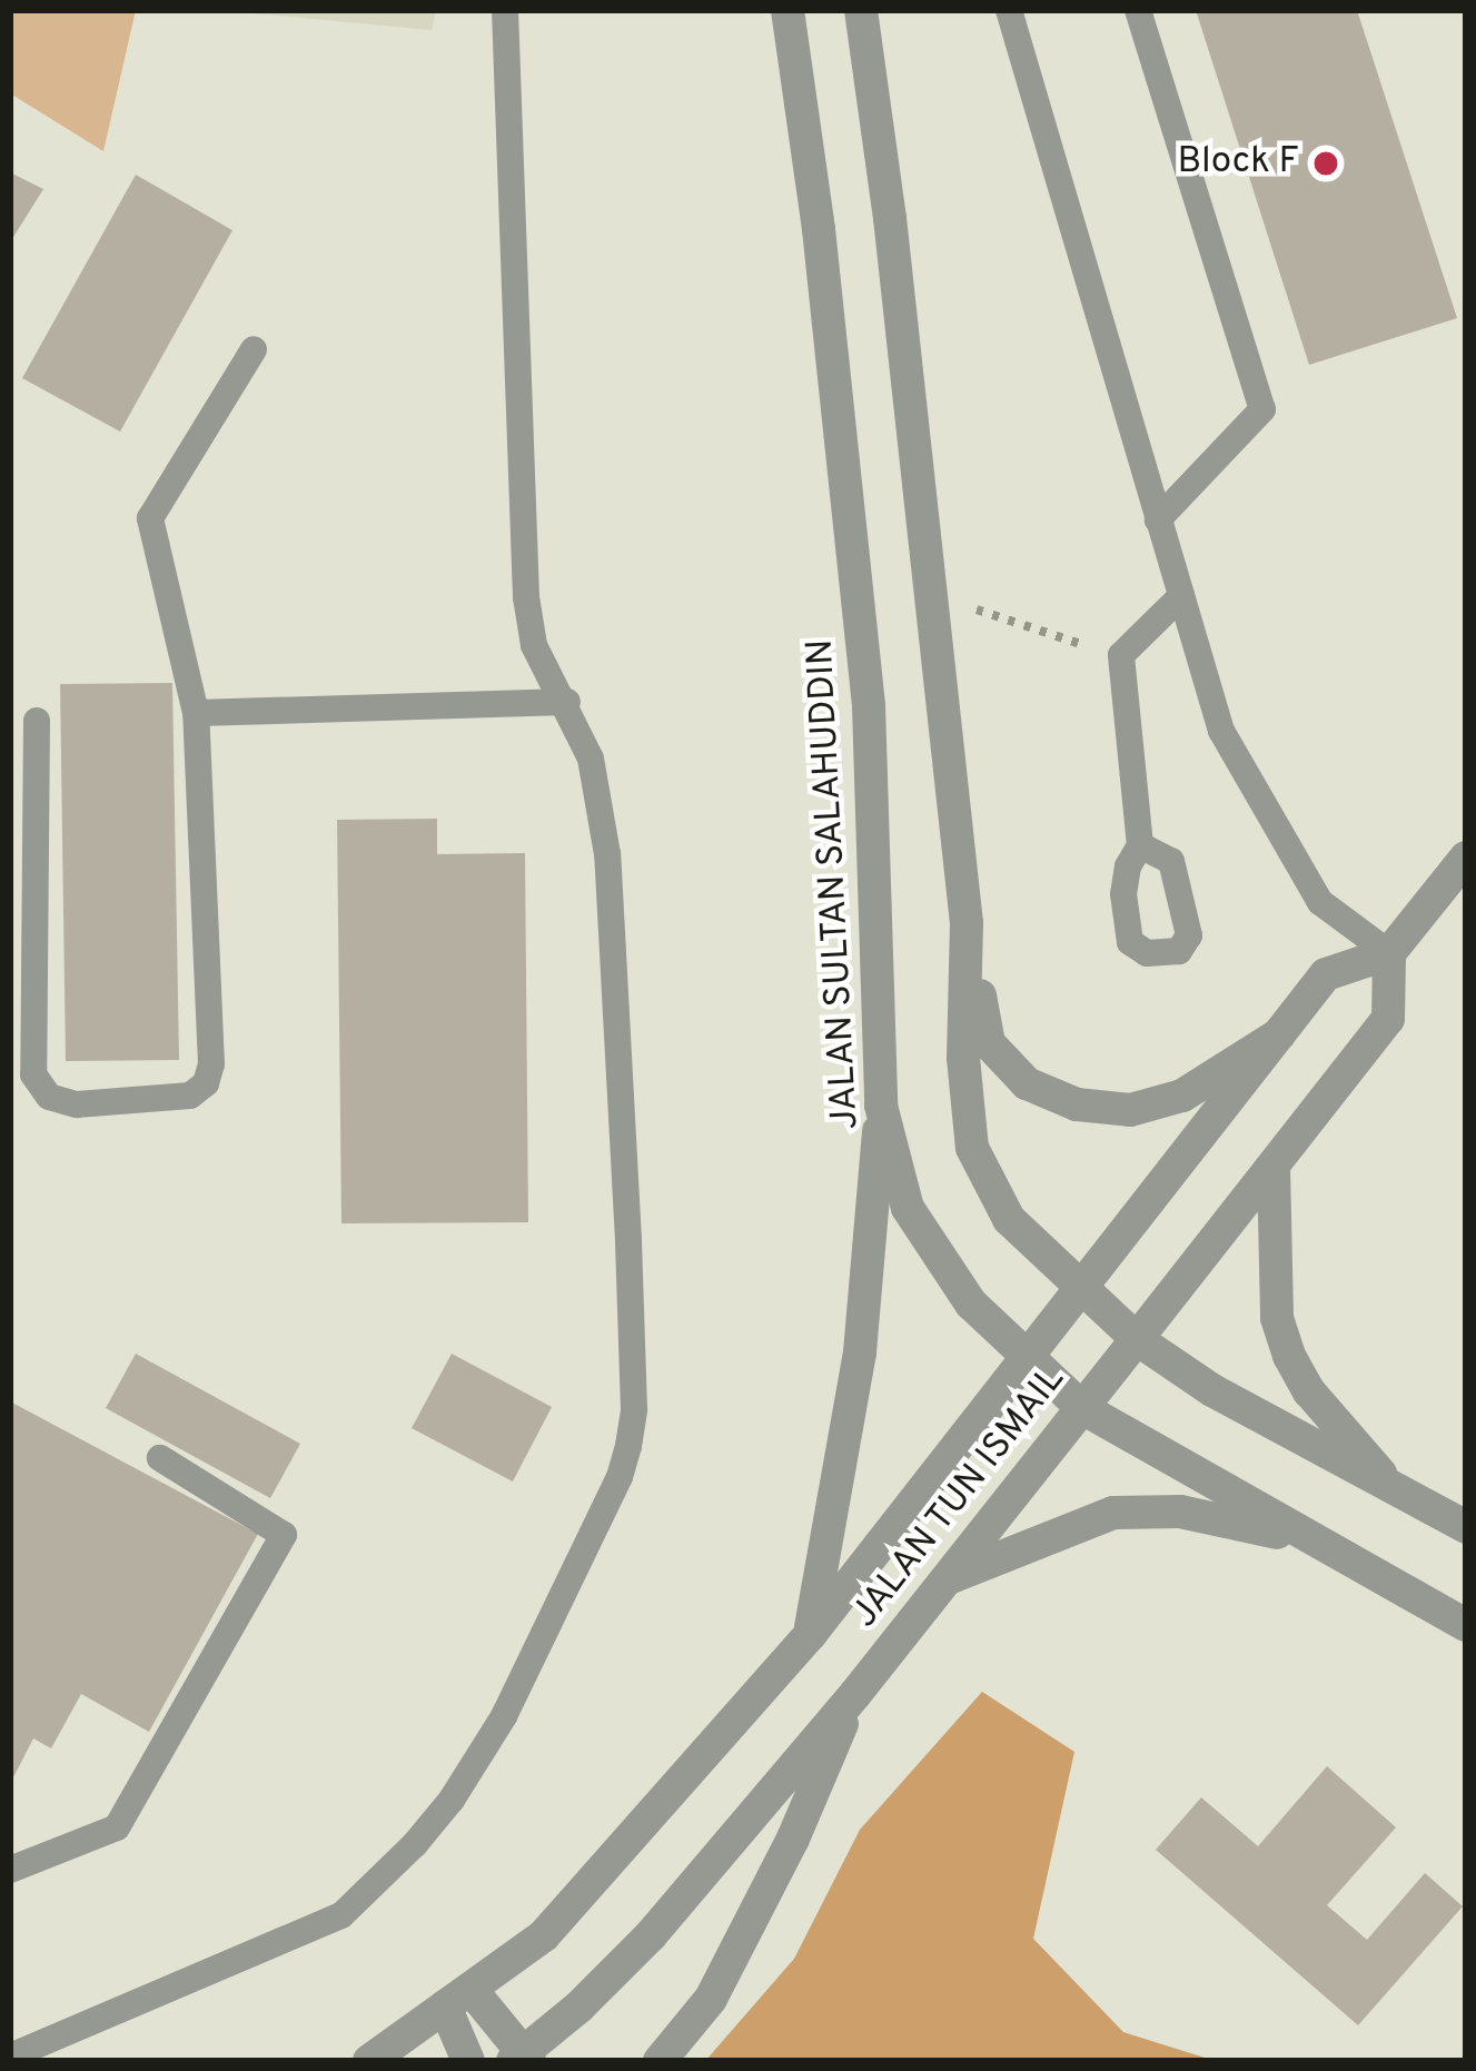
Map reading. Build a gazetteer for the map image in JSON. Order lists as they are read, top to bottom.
{
  "streets": {
    "street": ["JALAN SULTAN SALAHUDDIN", "JALAN TUN ISMAIL"]
  },
  "crossings": [
    ["JALAN SULTAN SALAHUDDIN", "JALAN TUN ISMAIL"]
  ],
  "places": ["Block F"]
}
